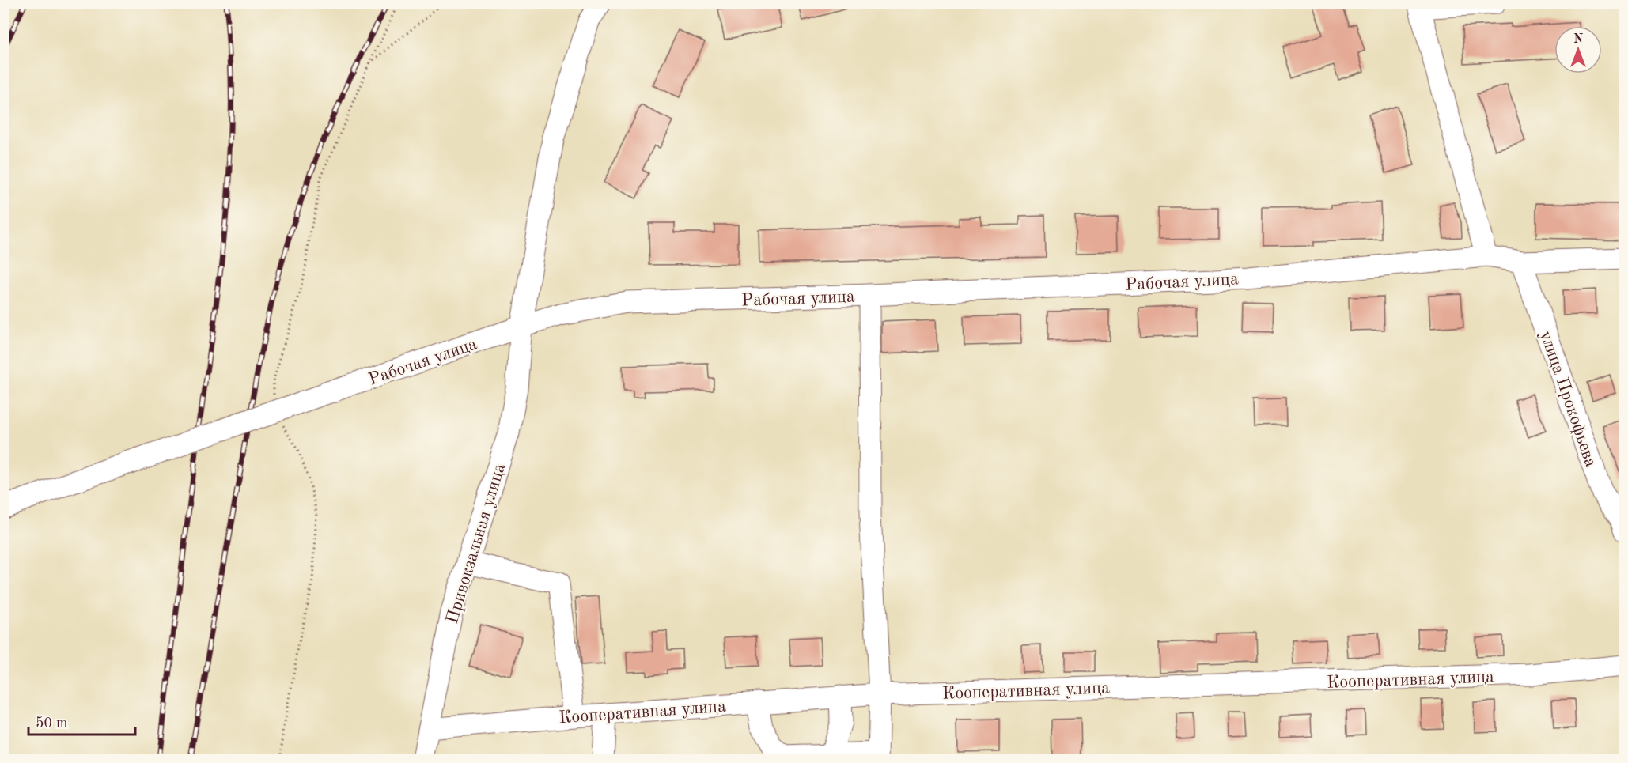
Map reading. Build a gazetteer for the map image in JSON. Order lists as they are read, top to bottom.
{
  "streets": {
    "street": [
      "Рабочая улица",
      "улица Прокофьева",
      "Привокзальная улица",
      "Кооперативная улица"
    ]
  },
  "crossings": [
    ["Рабочая улица", "улица Прокофьева"],
    ["Рабочая улица", "Привокзальная улица"],
    ["Привокзальная улица", "Кооперативная улица"]
  ],
  "scale_bar": "50 m",
  "north": "top"
}
